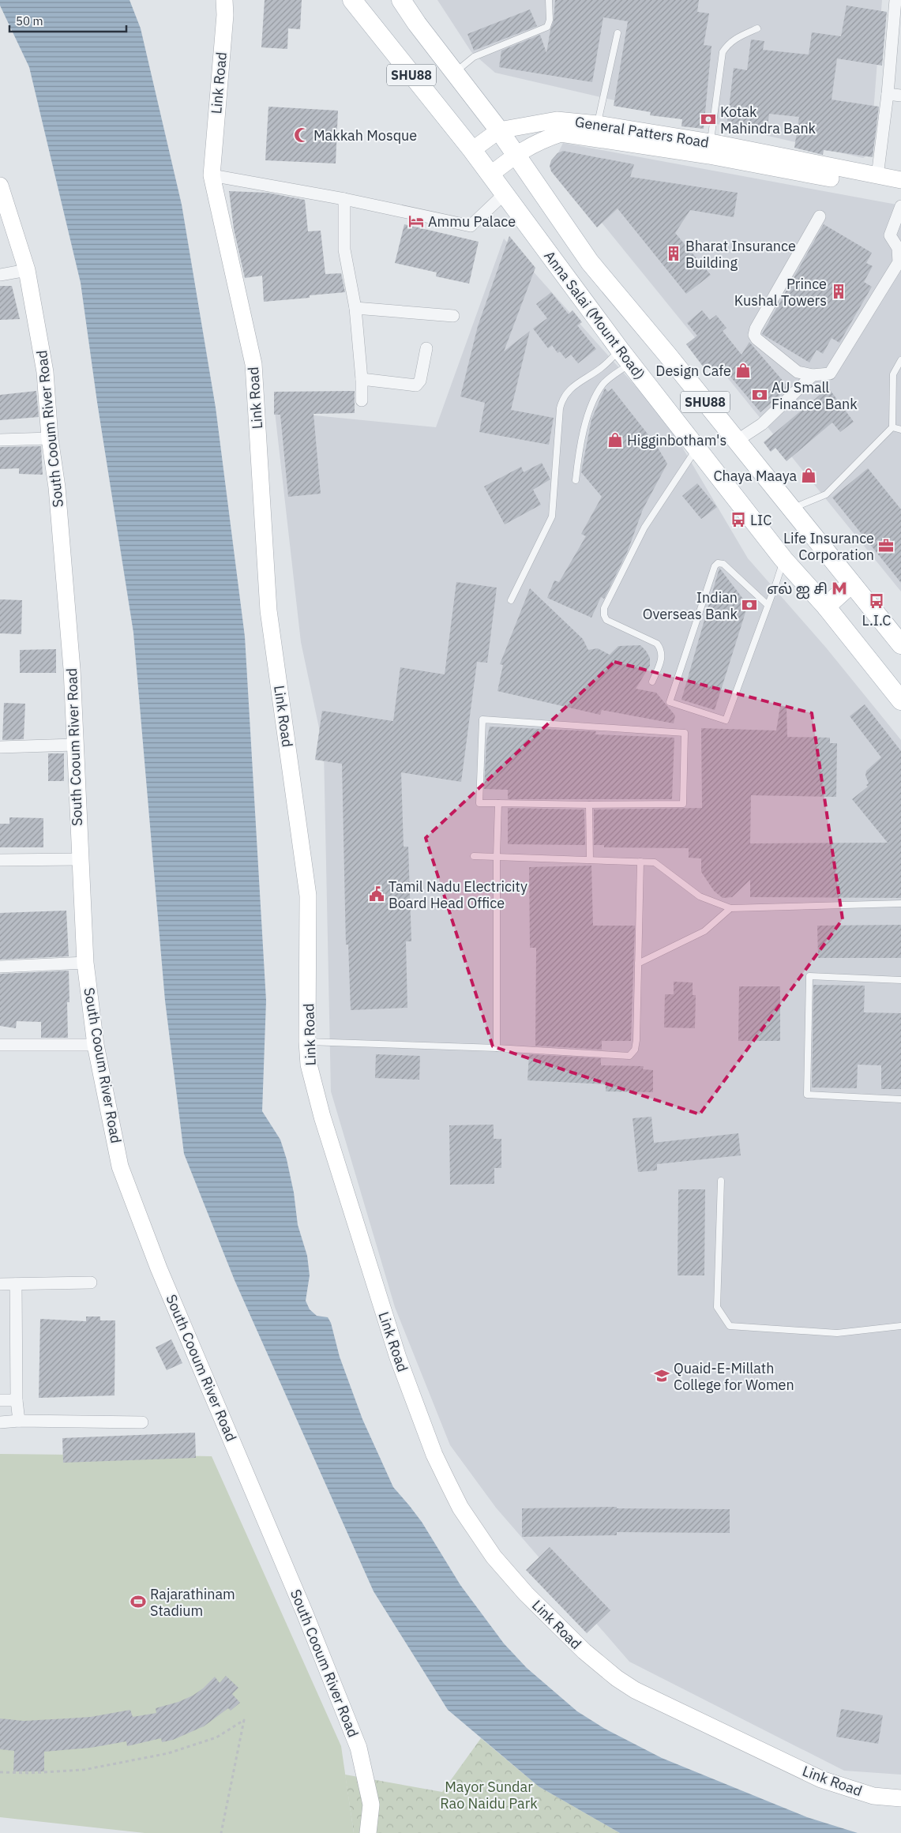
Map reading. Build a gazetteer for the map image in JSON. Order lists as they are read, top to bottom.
{
  "streets": {
    "main road": ["SHU88", "Anna Salai (Mount Road)"],
    "street": ["Link Road", "General Patters Road", "South Cooum River Road"]
  },
  "crossings": [
    ["General Patters Road", "Anna Salai (Mount Road)"]
  ],
  "parks": ["Mayor Sundar Rao Naidu Park"],
  "places": {
    "bank": ["Kotak Mahindra Bank", "AU Small Finance Bank", "Indian Overseas Bank"],
    "mosque": ["Makkah Mosque"],
    "hotel": ["Ammu Palace"],
    "building": ["Bharat Insurance Building", "Prince Kushal Towers"],
    "shop": ["Design Cafe", "Higginbotham's", "Chaya Maaya"],
    "bus stop": ["LIC", "L.I.C"],
    "office": ["Life Insurance Corporation"],
    "metro station": ["எல் ஐ சி"],
    "public building": ["Tamil Nadu Electricity Board Head Office"],
    "school or university": ["Quaid-E-Millath College for Women"],
    "sports": ["Rajarathinam Stadium"]
  },
  "scale_bar": "50 m"
}
